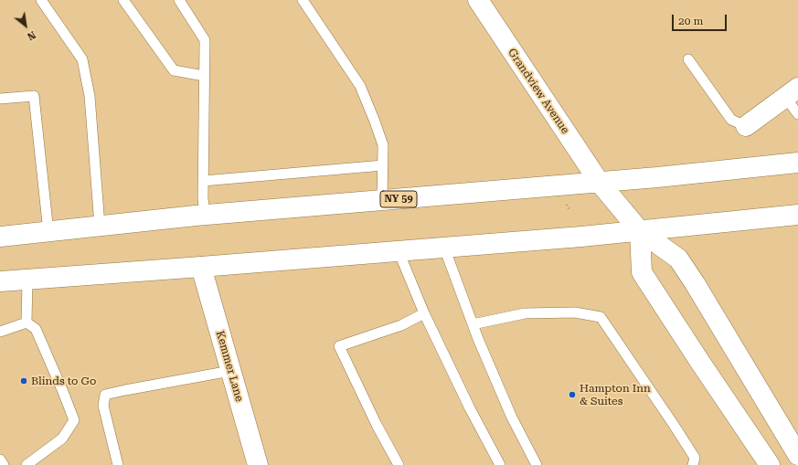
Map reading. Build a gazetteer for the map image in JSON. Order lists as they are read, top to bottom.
{
  "streets": {
    "main road": ["Grandview Avenue", "NY 59", "Kemmer Lane"]
  },
  "crossings": [
    ["Grandview Avenue", "NY 59"]
  ],
  "places": ["Blinds to Go", "Hampton Inn & Suites"],
  "scale_bar": "20 m",
  "north": "bottom right"
}
